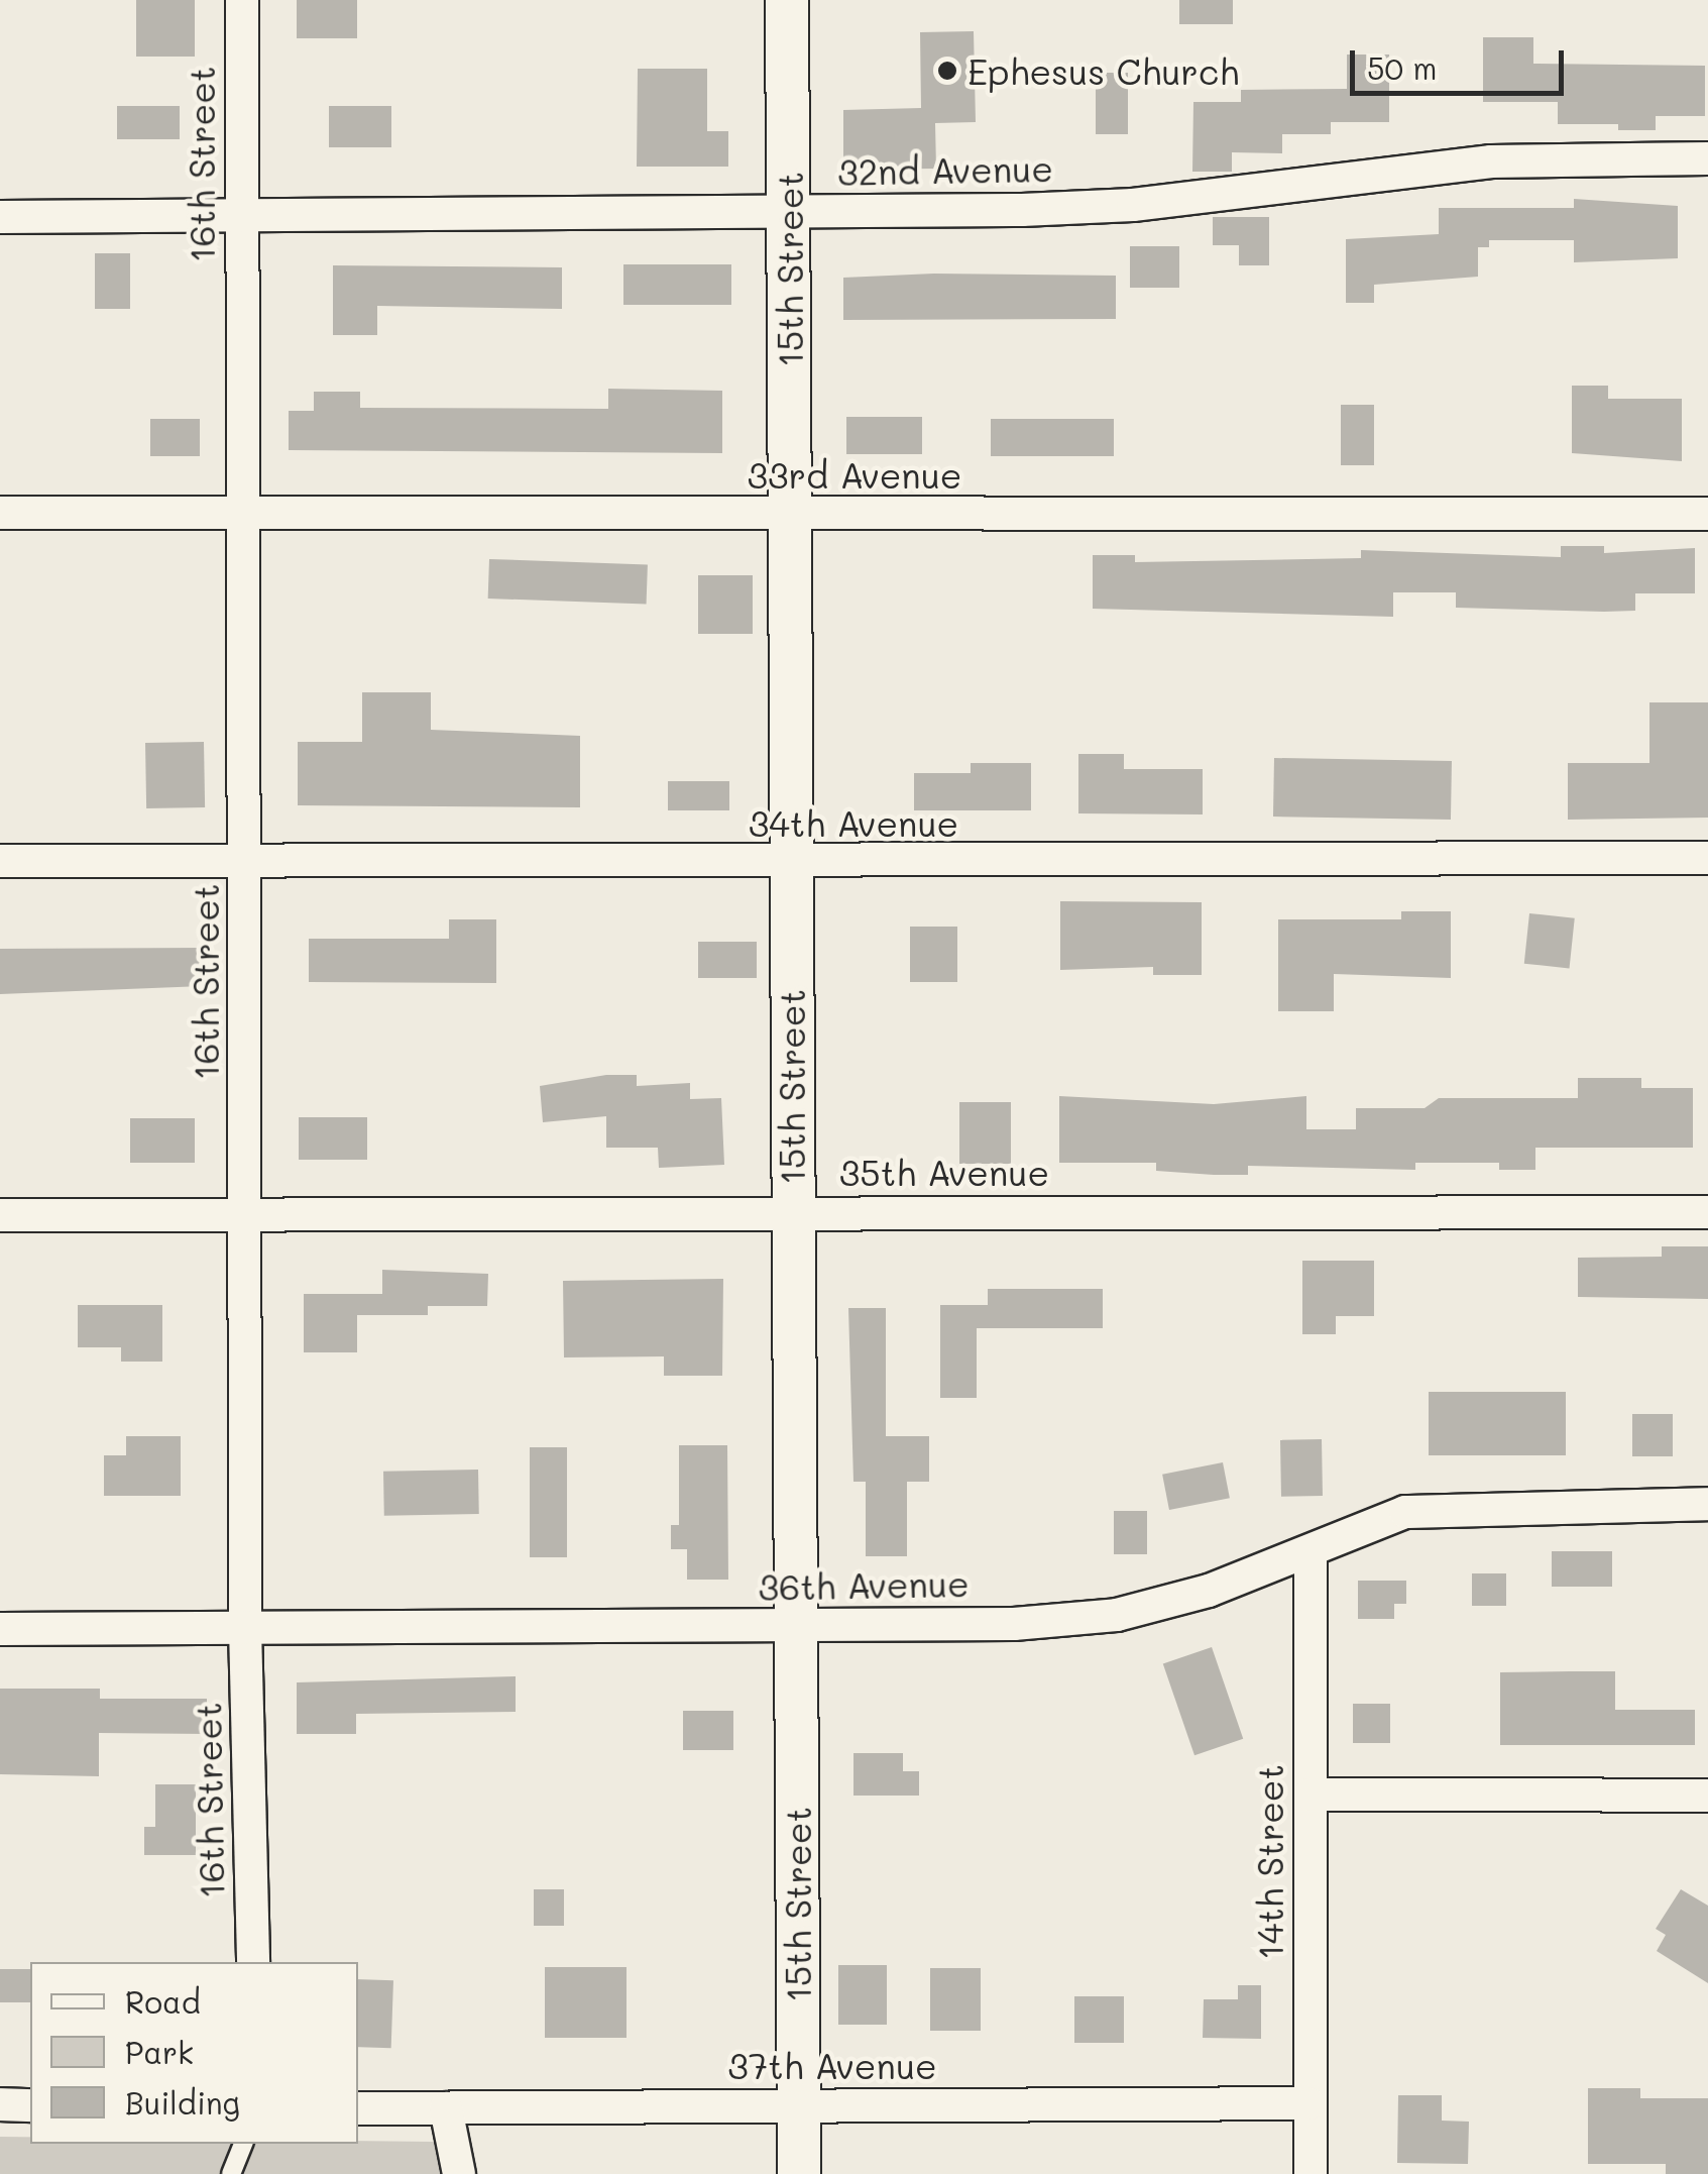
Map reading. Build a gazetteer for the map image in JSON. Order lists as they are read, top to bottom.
{
  "streets": {
    "street": [
      "16th Street",
      "32nd Avenue",
      "15th Street",
      "33rd Avenue",
      "34th Avenue",
      "35th Avenue",
      "36th Avenue",
      "14th Street",
      "37th Avenue"
    ]
  },
  "crossings": [
    ["16th Street", "32nd Avenue"],
    ["16th Street", "33rd Avenue"],
    ["16th Street", "34th Avenue"],
    ["16th Street", "35th Avenue"],
    ["16th Street", "36th Avenue"],
    ["32nd Avenue", "15th Street"],
    ["15th Street", "33rd Avenue"],
    ["15th Street", "34th Avenue"],
    ["15th Street", "35th Avenue"],
    ["15th Street", "36th Avenue"],
    ["15th Street", "37th Avenue"],
    ["36th Avenue", "14th Street"],
    ["14th Street", "37th Avenue"]
  ],
  "places": ["Ephesus Church"],
  "legend": ["Road", "Park", "Building"],
  "scale_bar": "50 m"
}
